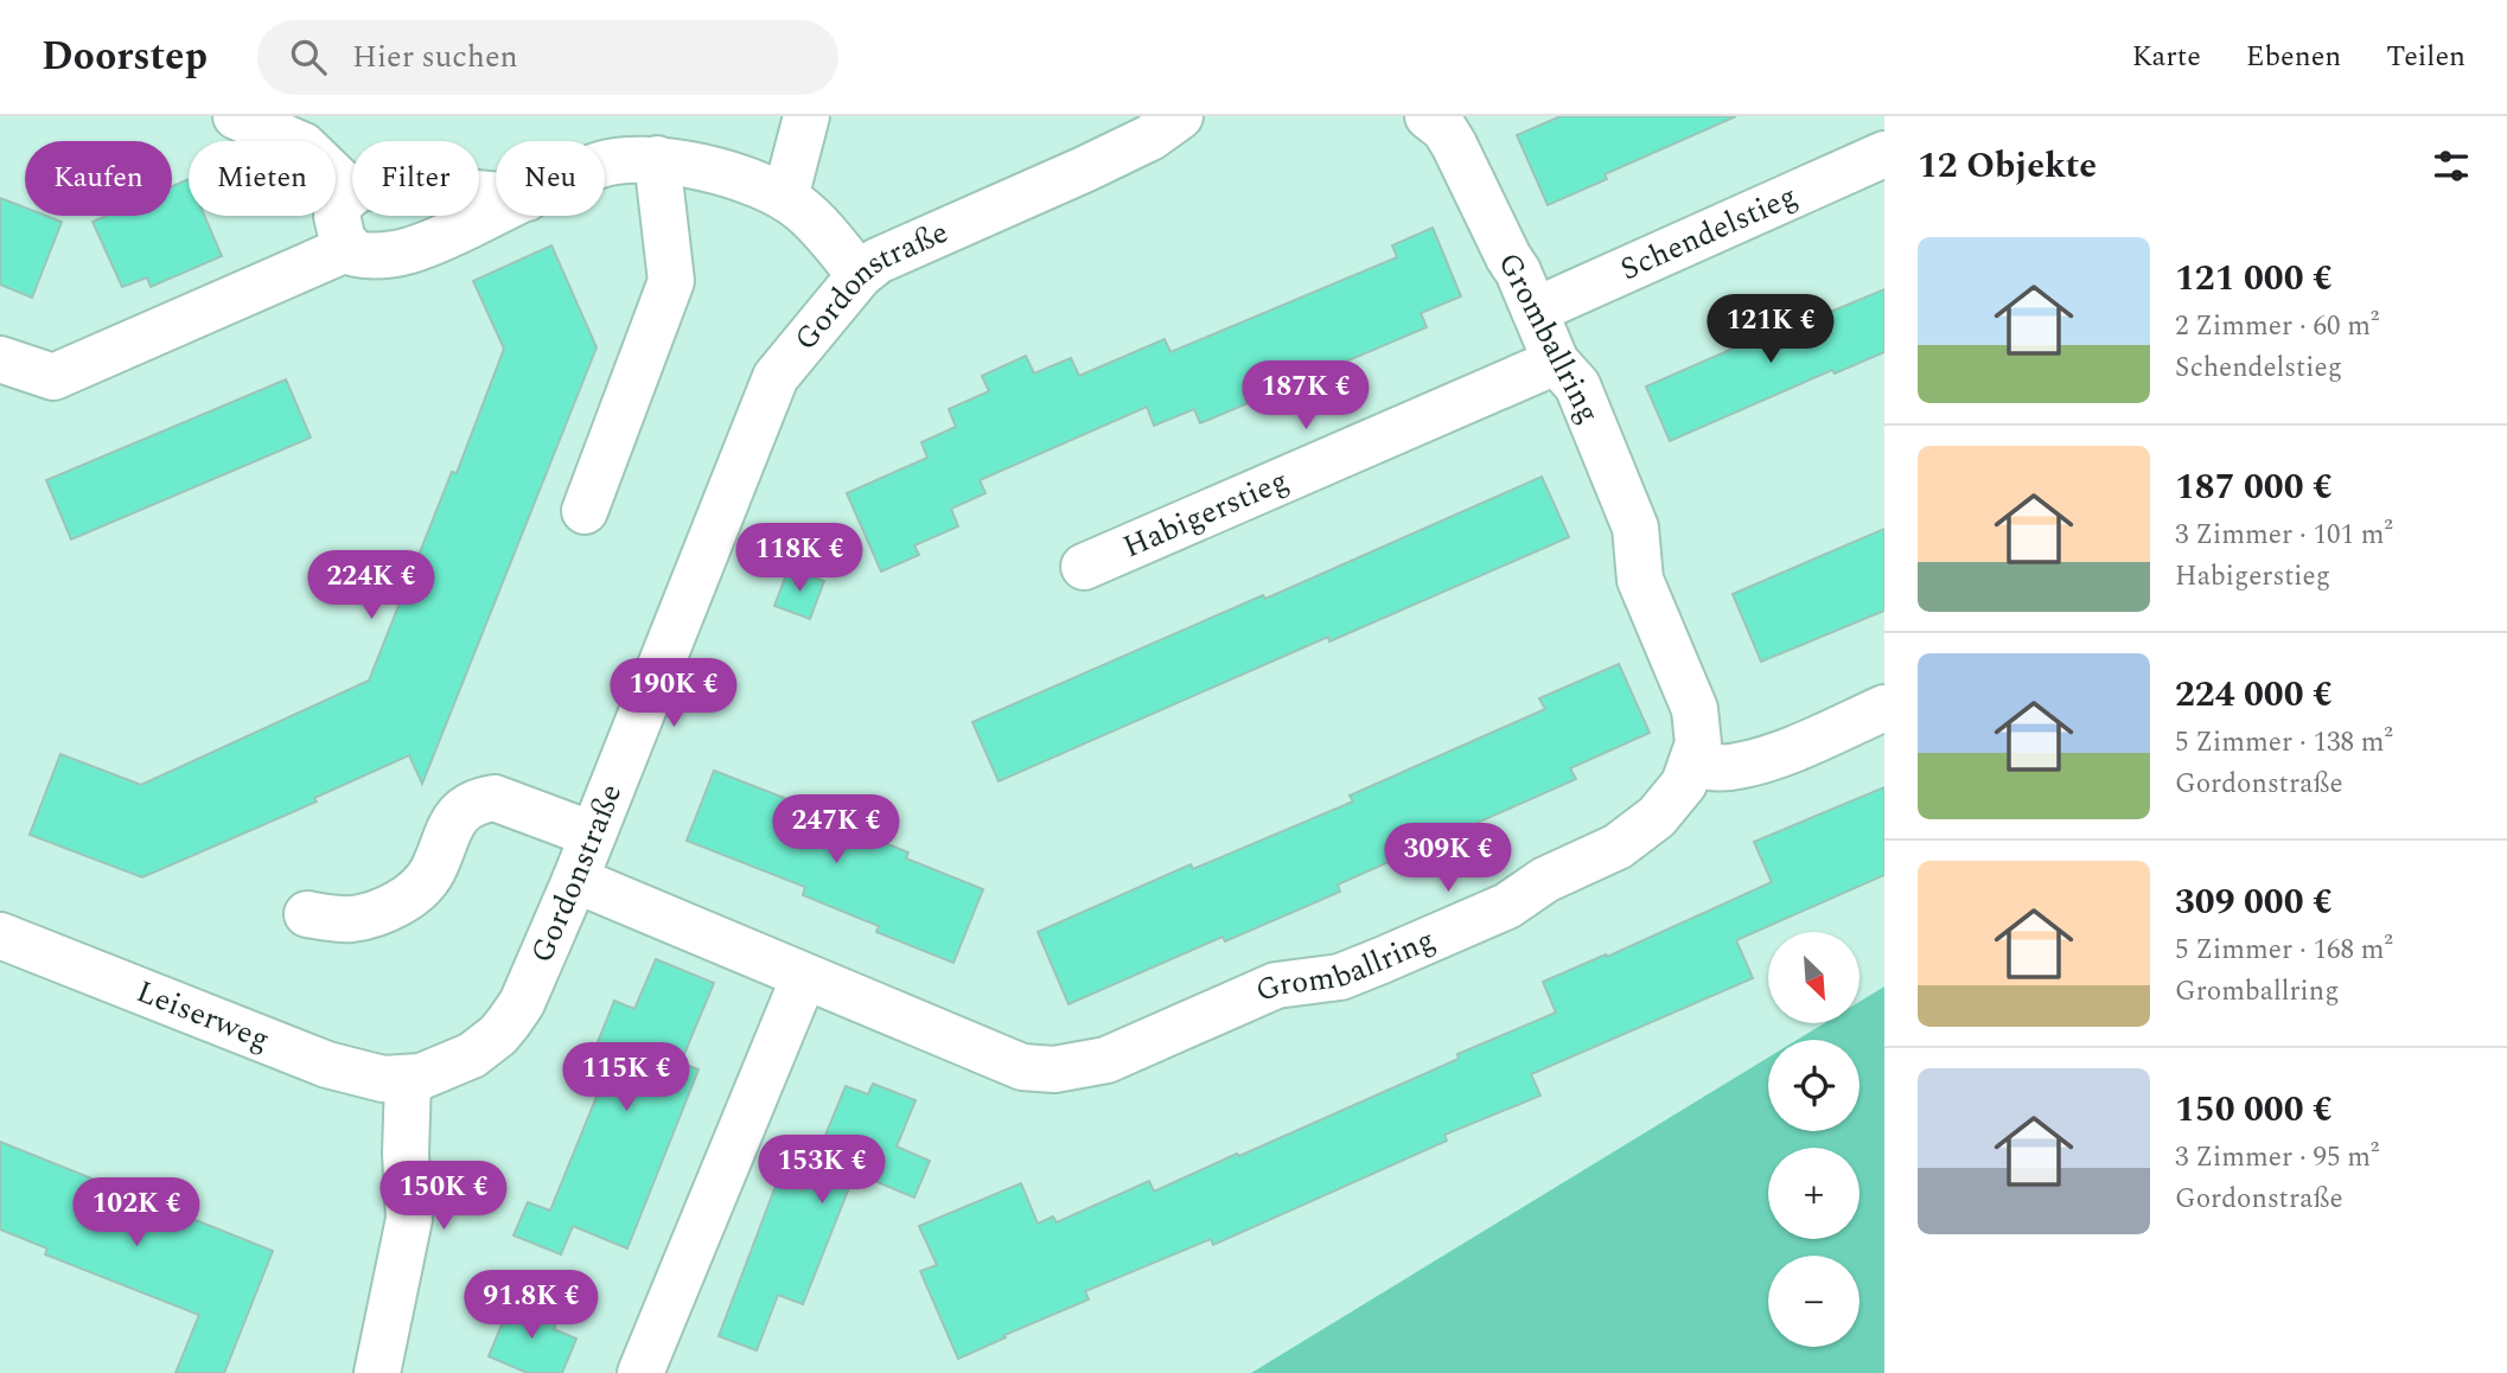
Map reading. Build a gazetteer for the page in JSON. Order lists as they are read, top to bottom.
{
  "streets": {
    "street": [
      "Schendelstieg",
      "Gordonstraße",
      "Gromballring",
      "Habigerstieg",
      "Leiserweg"
    ]
  },
  "crossings": [
    ["Schendelstieg", "Gromballring"],
    ["Gordonstraße", "Gromballring"],
    ["Gordonstraße", "Leiserweg"],
    ["Gromballring", "Habigerstieg"]
  ],
  "north": "bottom right",
  "page": {
    "header": "Doorstep",
    "search": "Hier suchen",
    "nav": ["Karte", "Ebenen", "Teilen"],
    "heading": "12 Objekte",
    "chip": [
      "Kaufen",
      "Mieten",
      "Filter",
      "Neu"
    ],
    "list": [
      {
        "name": "121 000 €",
        "note": "2 Zimmer · 60 m² · Schendelstieg"
      },
      {
        "name": "187 000 €",
        "note": "3 Zimmer · 101 m² · Habigerstieg"
      },
      {
        "name": "224 000 €",
        "note": "5 Zimmer · 138 m² · Gordonstraße"
      },
      {
        "name": "309 000 €",
        "note": "5 Zimmer · 168 m² · Gromballring"
      },
      {
        "name": "150 000 €",
        "note": "3 Zimmer · 95 m² · Gordonstraße"
      }
    ],
    "price": [
      "121K €",
      "187K €",
      "118K €",
      "224K €",
      "190K €",
      "247K €",
      "309K €",
      "115K €",
      "153K €",
      "150K €",
      "102K €",
      "91.8K €"
    ],
    "map_buttons": ["+", "−"]
  }
}
